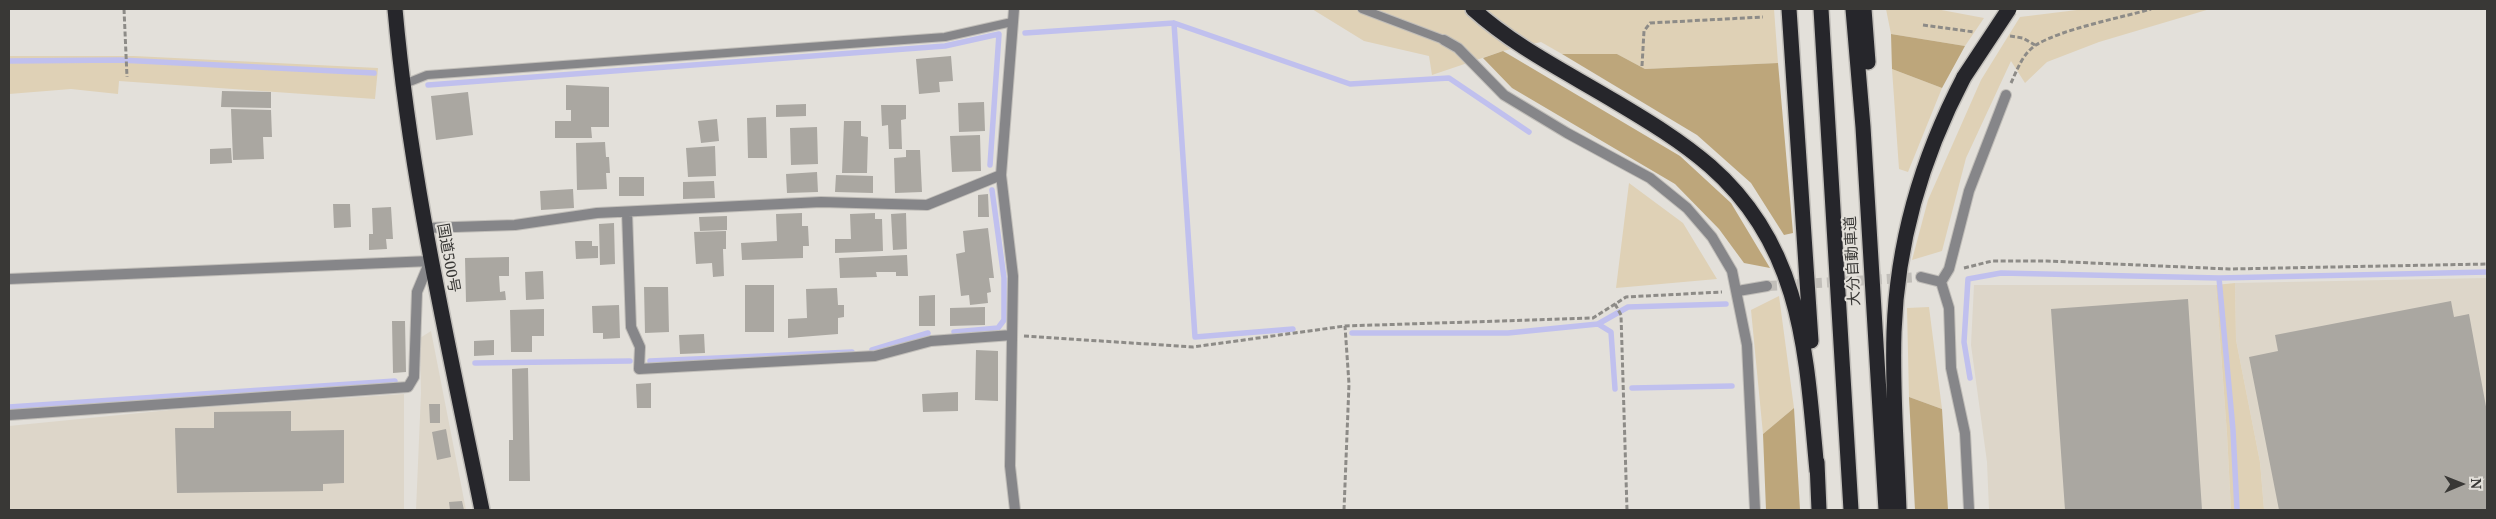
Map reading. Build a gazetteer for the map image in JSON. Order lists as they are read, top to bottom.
{
  "streets": {
    "highway": ["国道500号", "大分自動車道"]
  },
  "north": "right"
}
